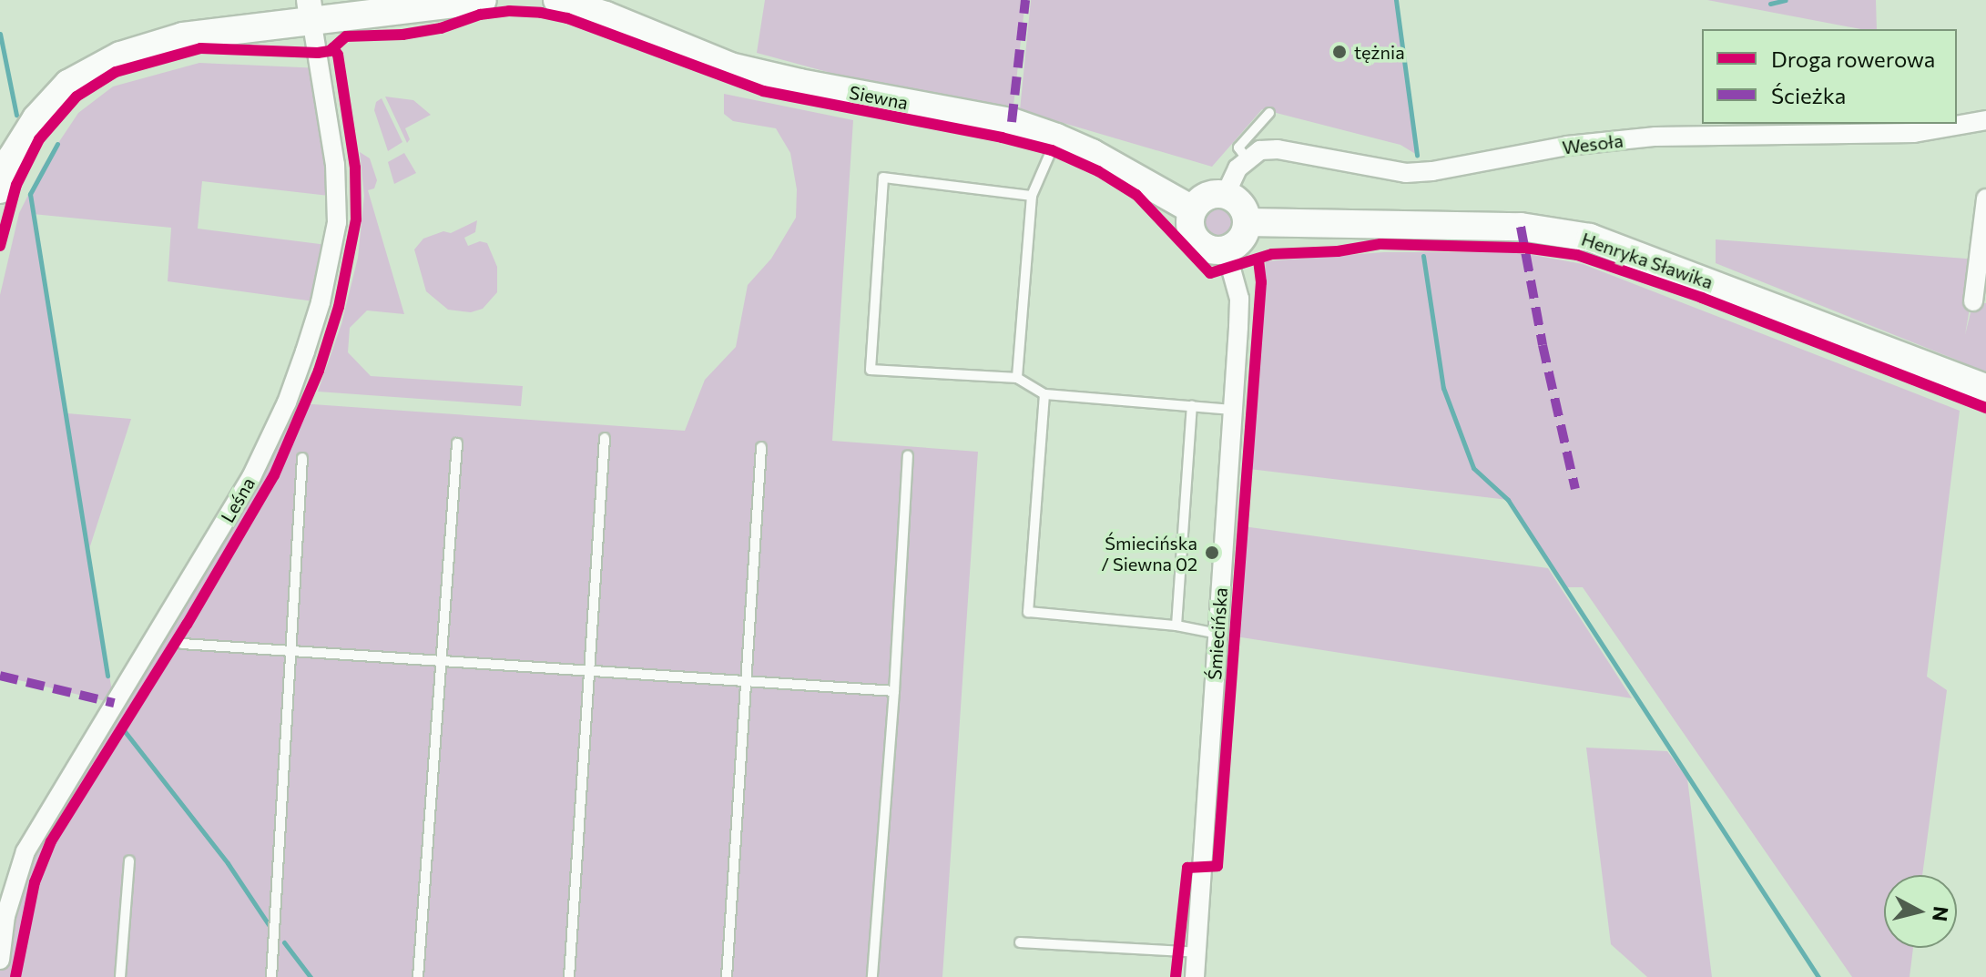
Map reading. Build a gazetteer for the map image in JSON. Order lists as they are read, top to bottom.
{
  "streets": {
    "main road": ["Siewna", "Henryka Sławika"],
    "street": ["Wesoła", "Leśna", "Śmiecińska"]
  },
  "crossings": [
    ["Siewna", "Henryka Sławika"],
    ["Siewna", "Śmiecińska"],
    ["Henryka Sławika", "Śmiecińska"]
  ],
  "places": ["tężnia", "Śmiecińska / Siewna 02"],
  "legend": ["Droga rowerowa", "Ścieżka"],
  "north": "right"
}
